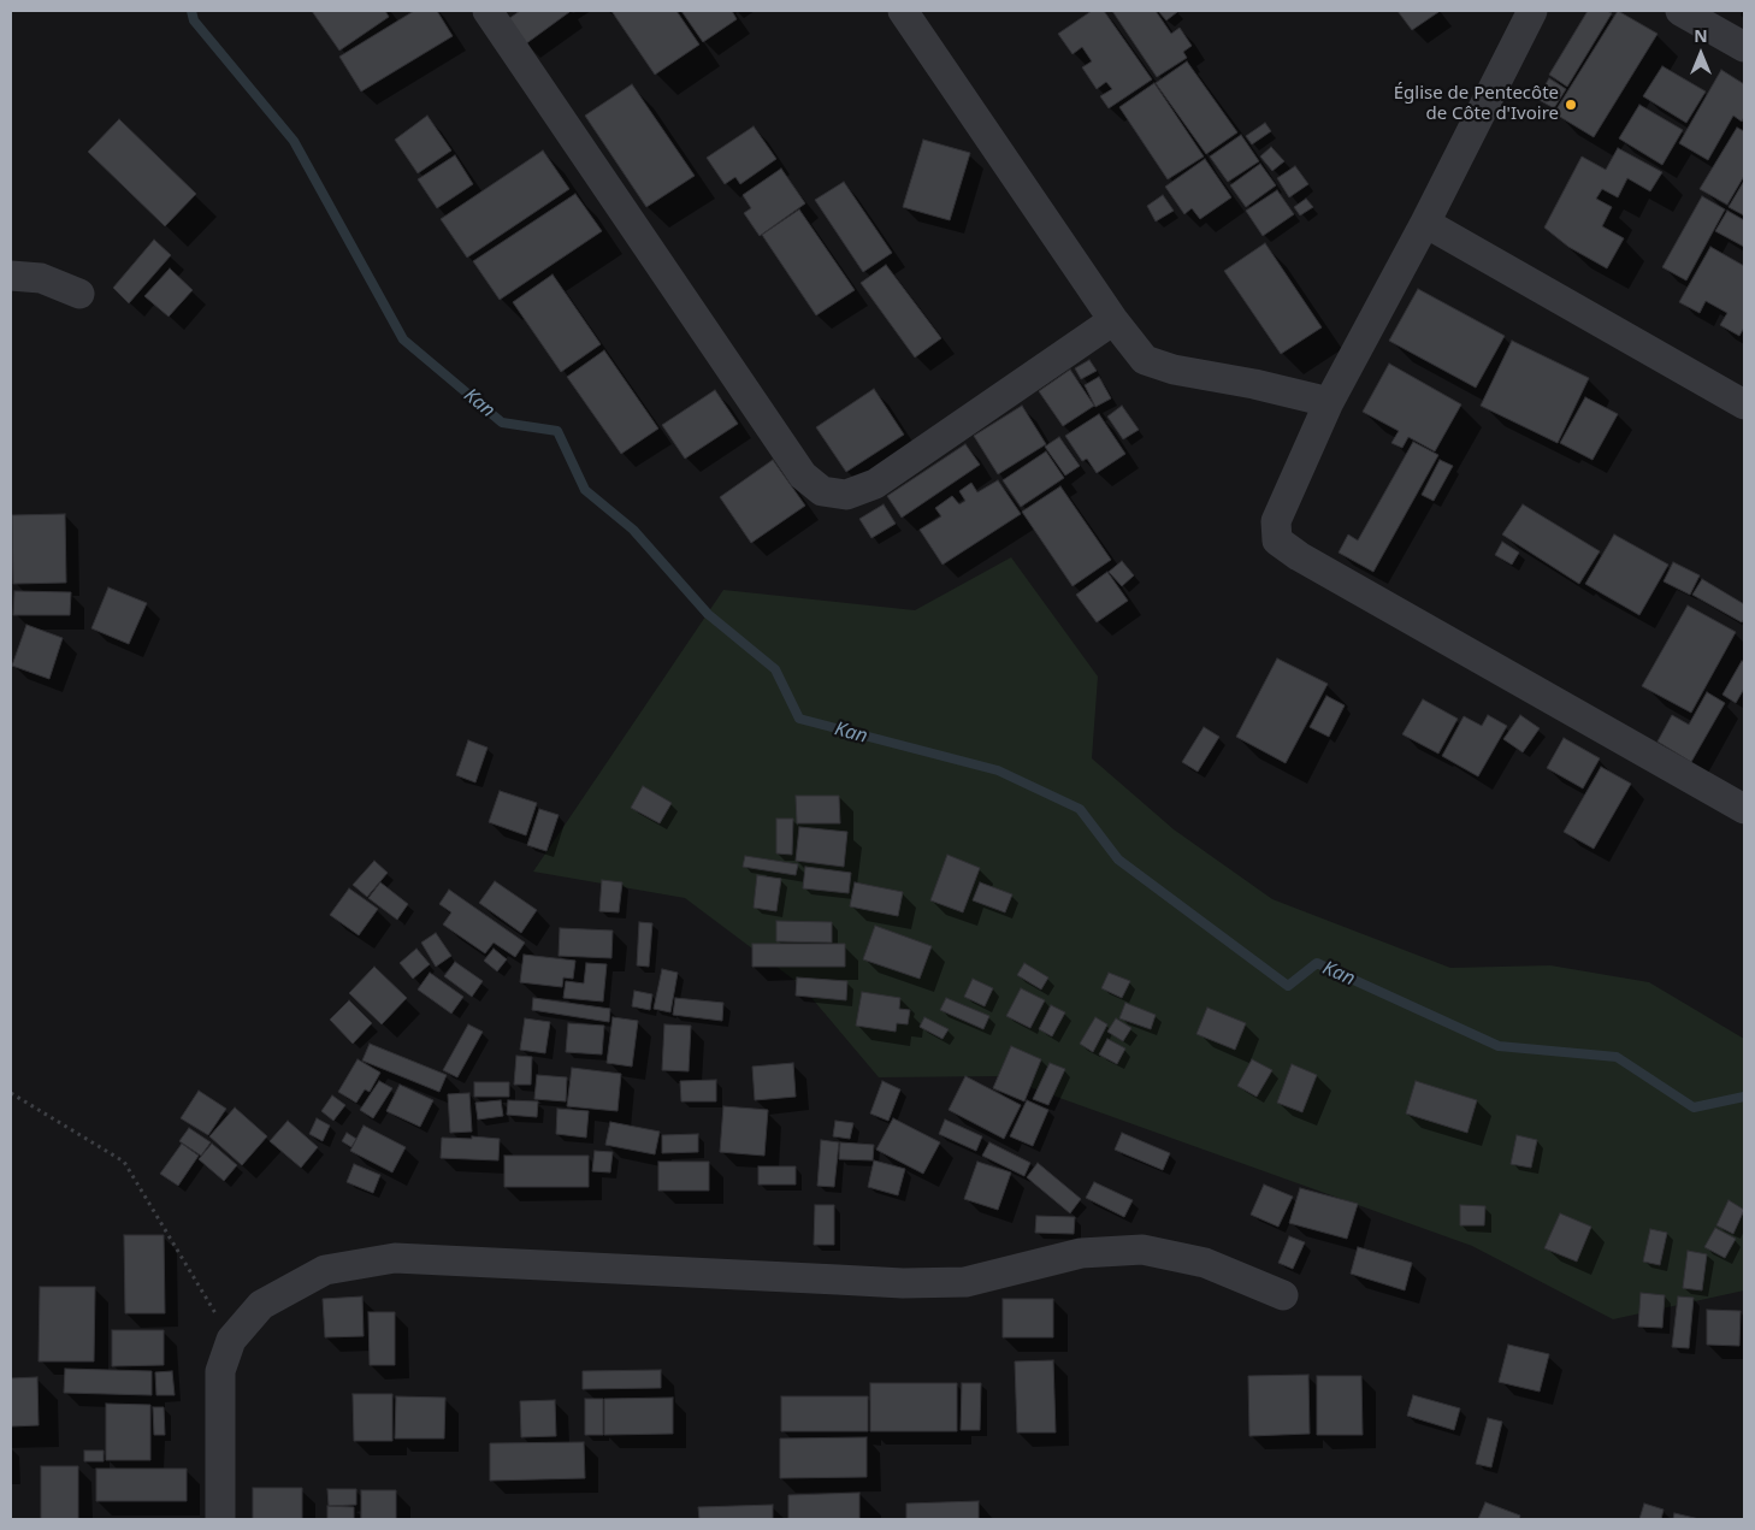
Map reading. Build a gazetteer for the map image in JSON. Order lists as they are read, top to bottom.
{
  "water": ["Kan"],
  "places": ["Église de Pentecôte de Côte d'Ivoire"],
  "north": "top"
}
